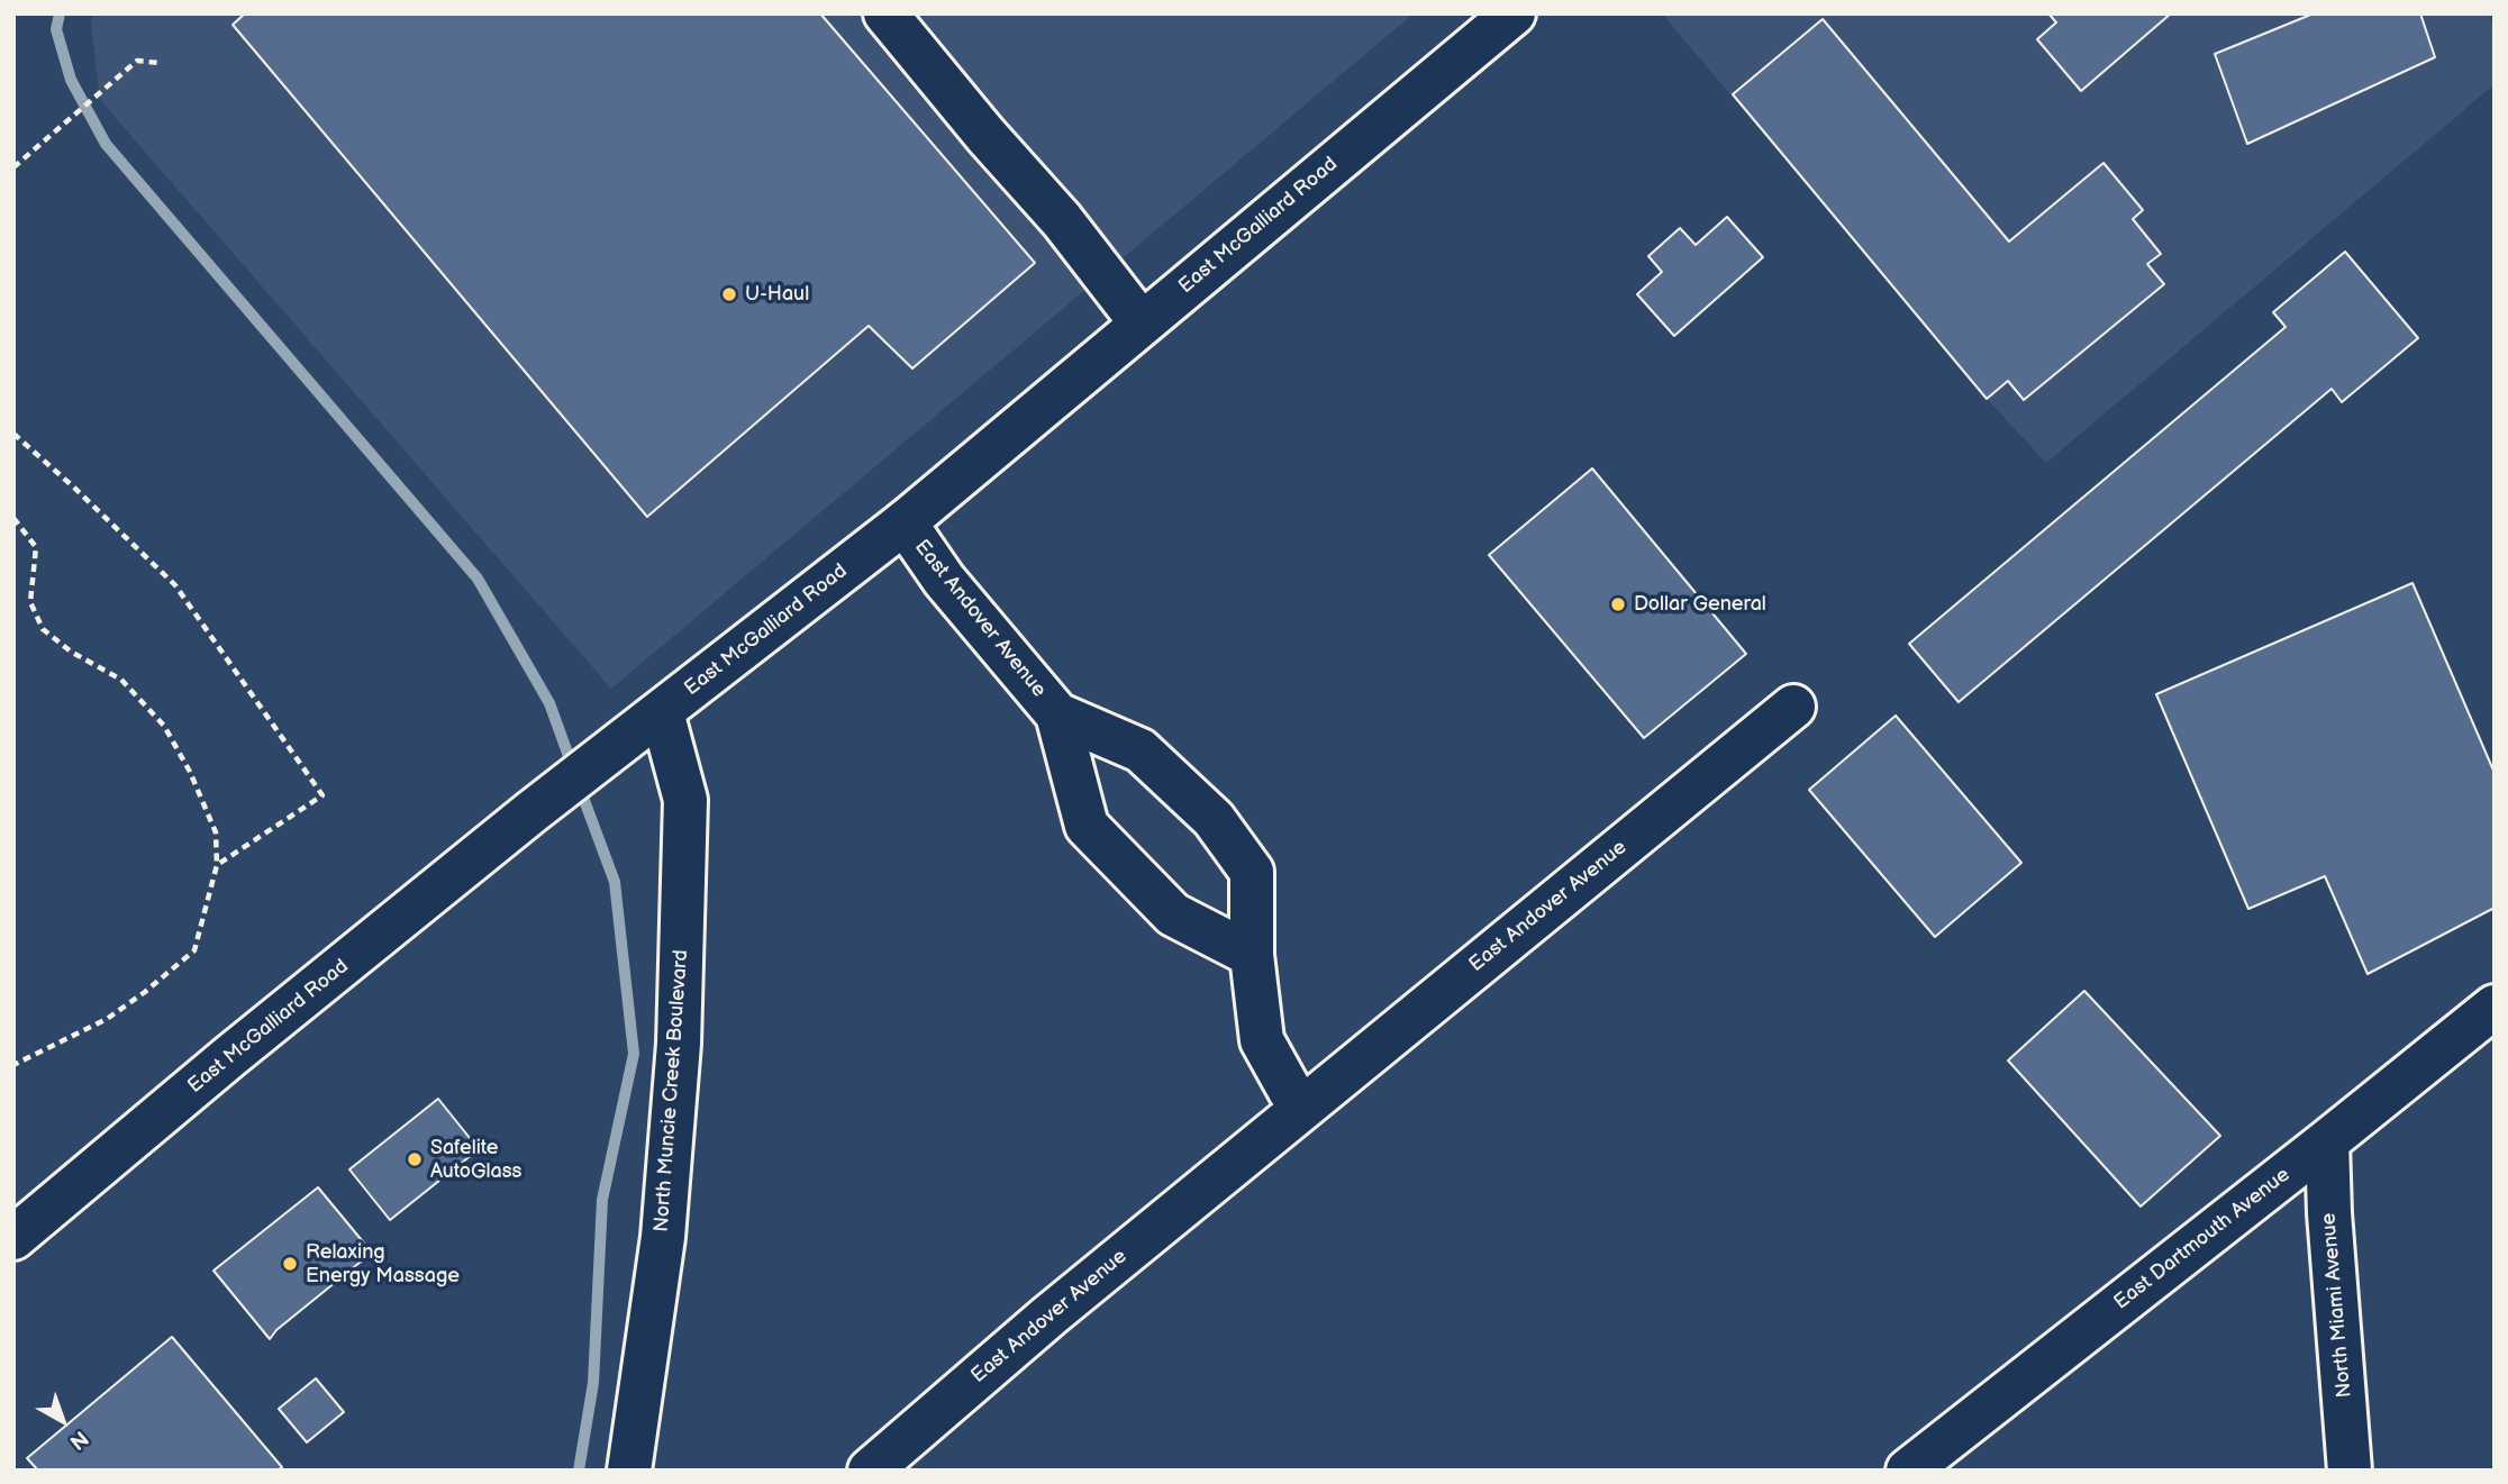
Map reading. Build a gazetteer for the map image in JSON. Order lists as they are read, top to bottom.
{
  "streets": {
    "street": [
      "East McGalliard Road",
      "East Andover Avenue",
      "North Muncie Creek Boulevard",
      "East Dartmouth Avenue",
      "North Miami Avenue"
    ]
  },
  "crossings": [
    ["East McGalliard Road", "East Andover Avenue"],
    ["East McGalliard Road", "North Muncie Creek Boulevard"],
    ["East Dartmouth Avenue", "North Miami Avenue"]
  ],
  "places": [
    "U-Haul",
    "Dollar General",
    "Safelite AutoGlass",
    "Relaxing Energy Massage"
  ],
  "north": "bottom right"
}
